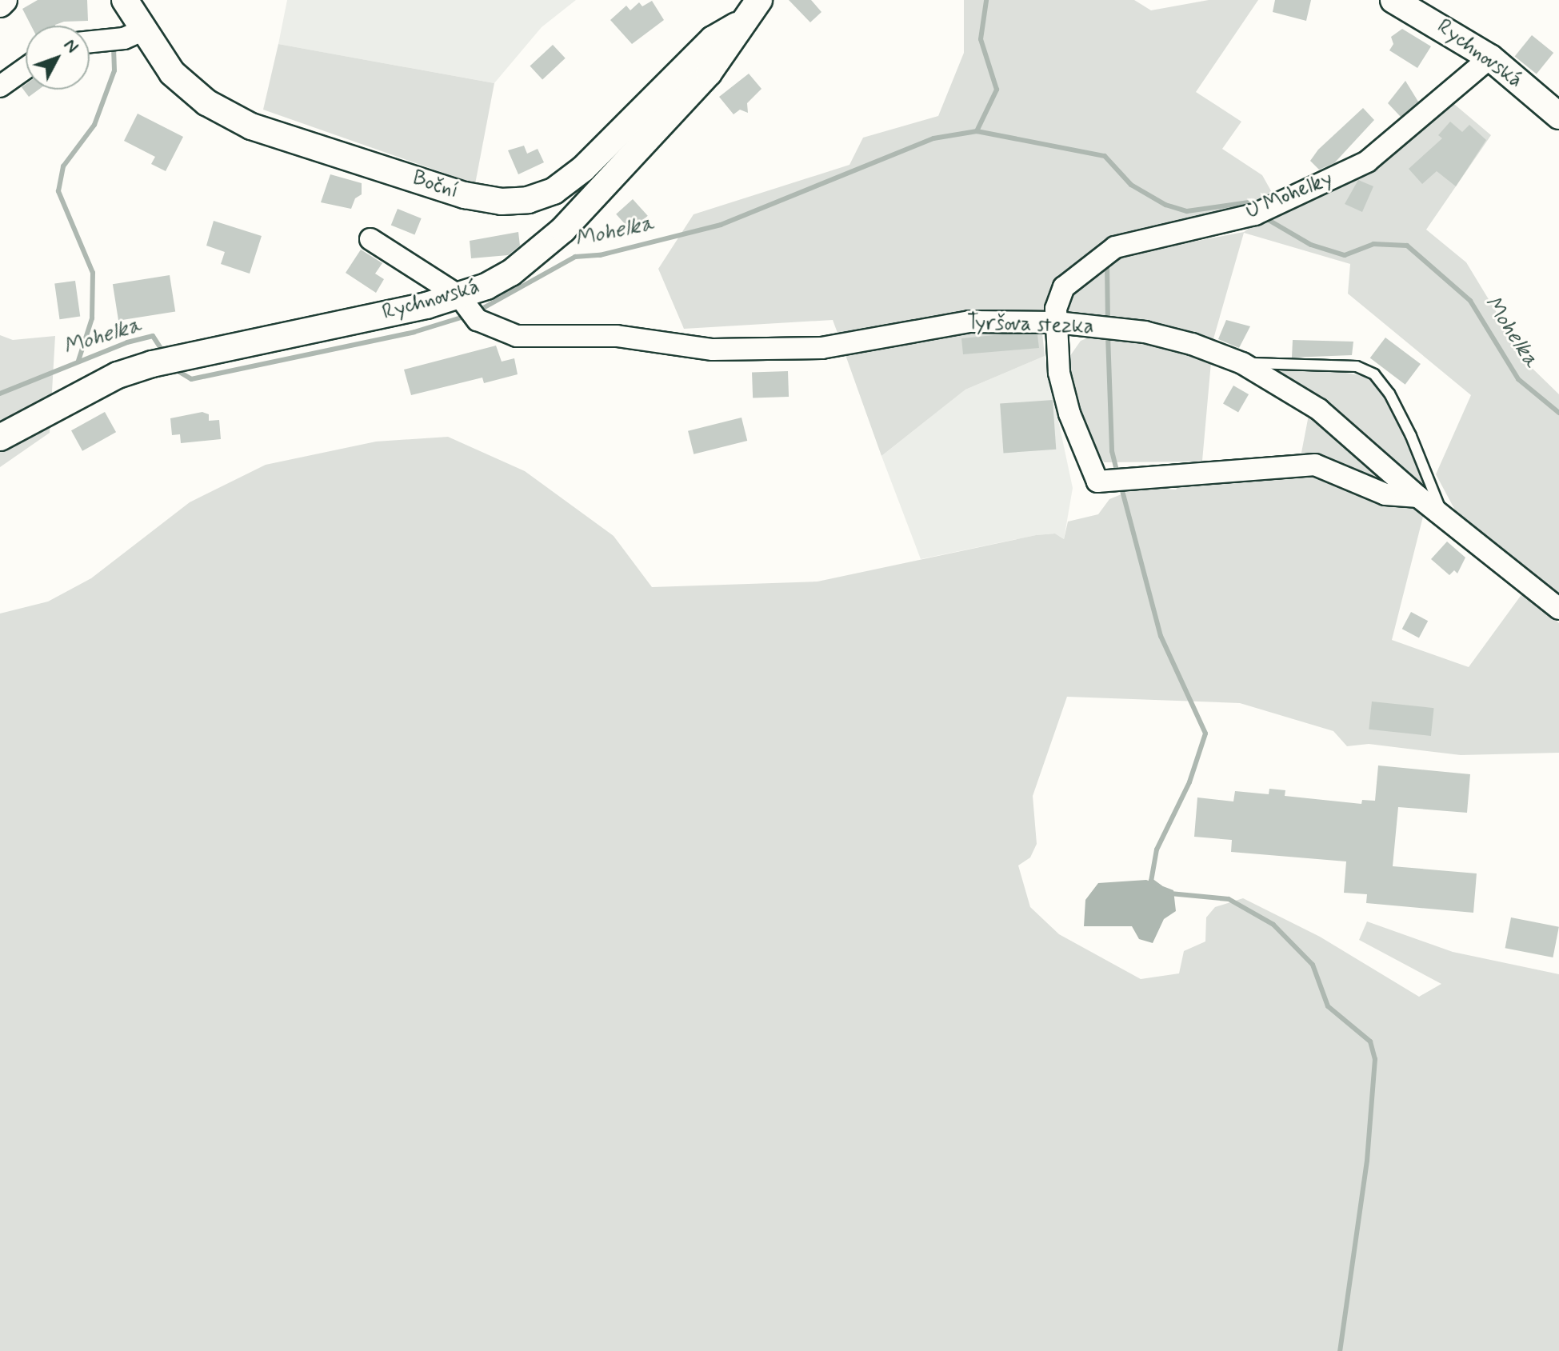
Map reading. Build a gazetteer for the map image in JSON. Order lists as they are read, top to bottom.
{
  "streets": {
    "street": [
      "Rychnovská",
      "Boční",
      "U Mohelky",
      "Tyršova stezka"
    ]
  },
  "crossings": [
    ["Rychnovská", "Boční"],
    ["Rychnovská", "U Mohelky"],
    ["Rychnovská", "Tyršova stezka"],
    ["U Mohelky", "Tyršova stezka"]
  ],
  "water": ["Mohelka"],
  "north": "top right"
}
